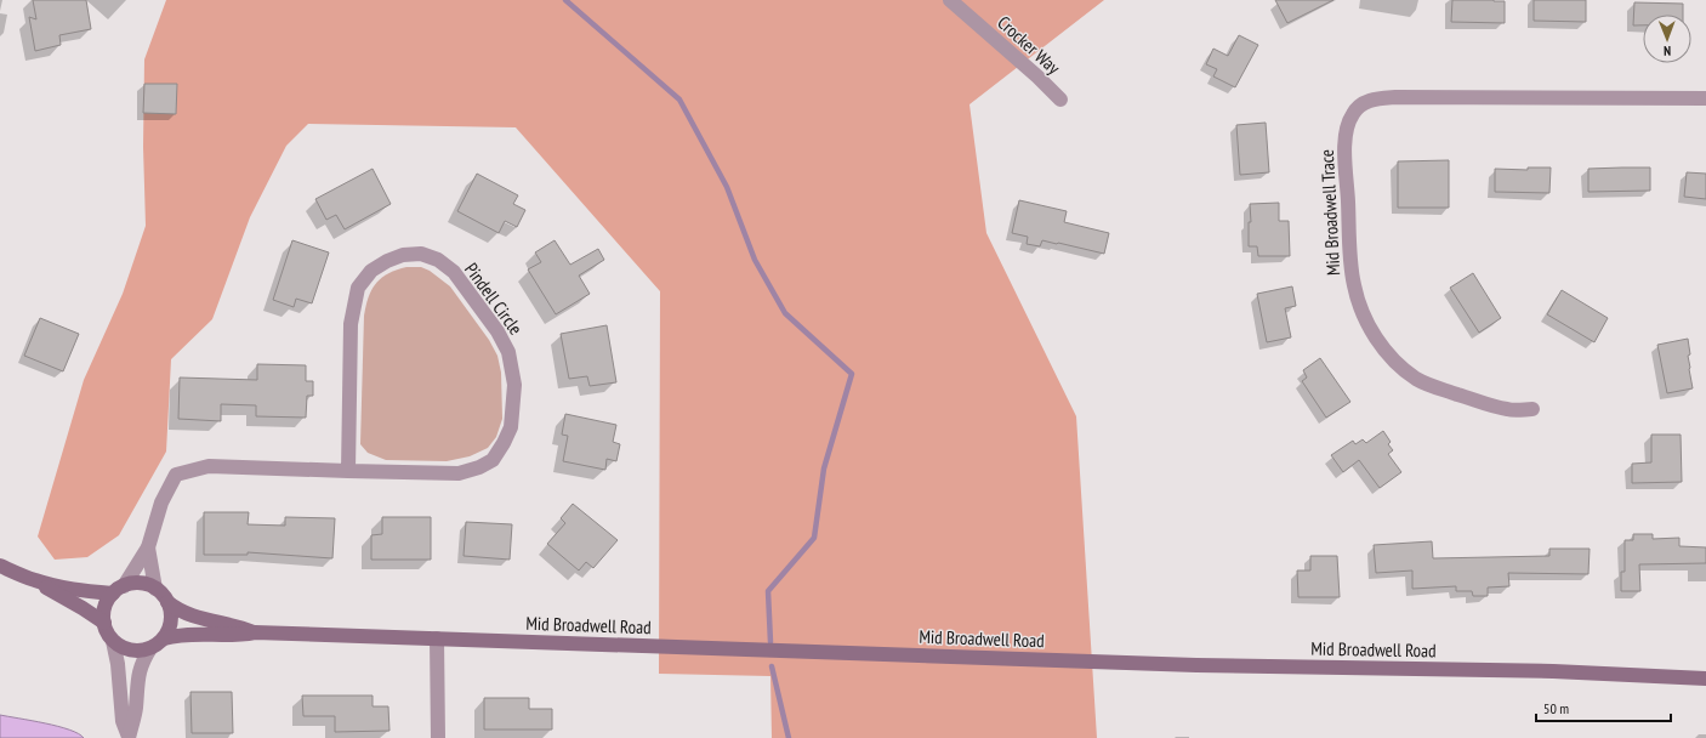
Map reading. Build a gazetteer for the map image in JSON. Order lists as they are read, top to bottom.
{
  "streets": {
    "street": [
      "Crocker Way",
      "Mid Broadwell Trace",
      "Pindell Circle",
      "Mid Broadwell Road"
    ]
  },
  "crossings": [
    ["Pindell Circle", "Mid Broadwell Road"]
  ],
  "scale_bar": "50 m",
  "north": "bottom"
}
